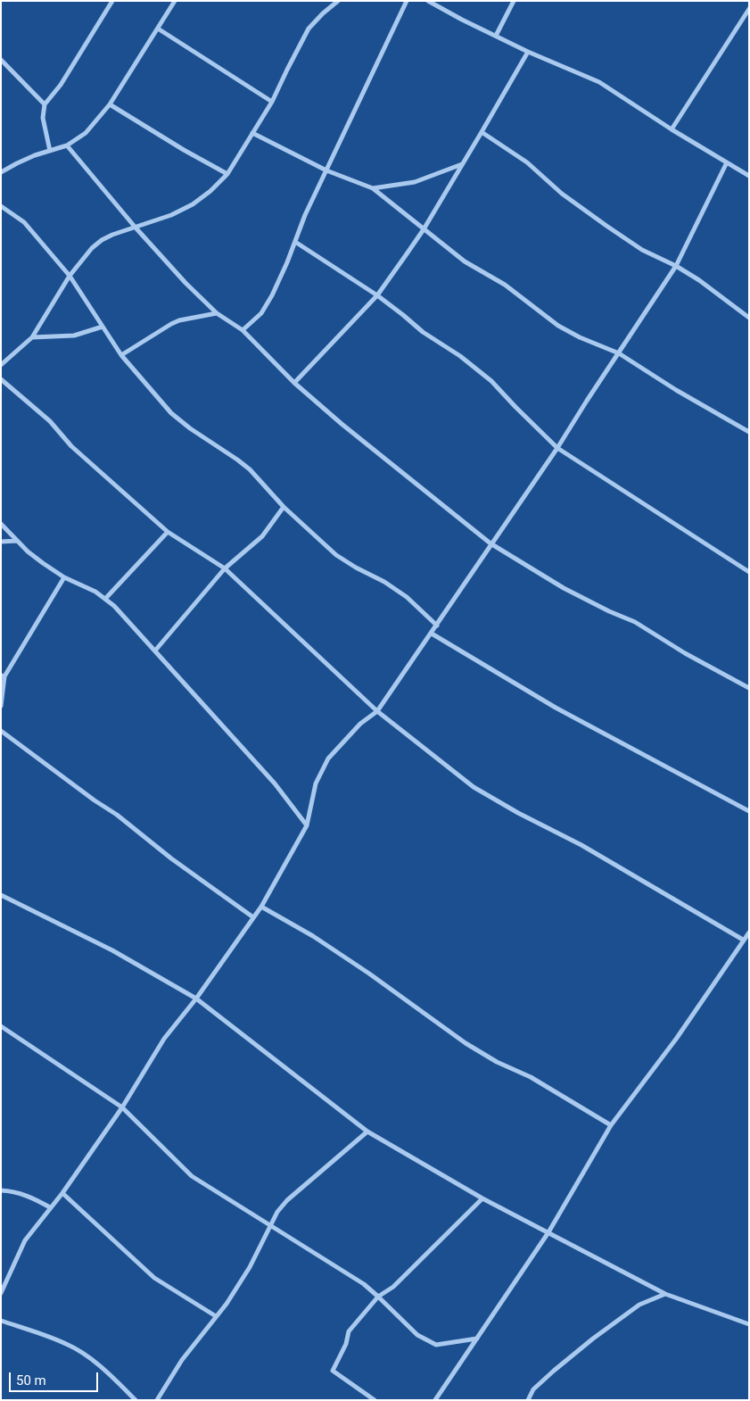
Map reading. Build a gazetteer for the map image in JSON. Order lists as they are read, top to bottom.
{
  "scale_bar": "50 m"
}
